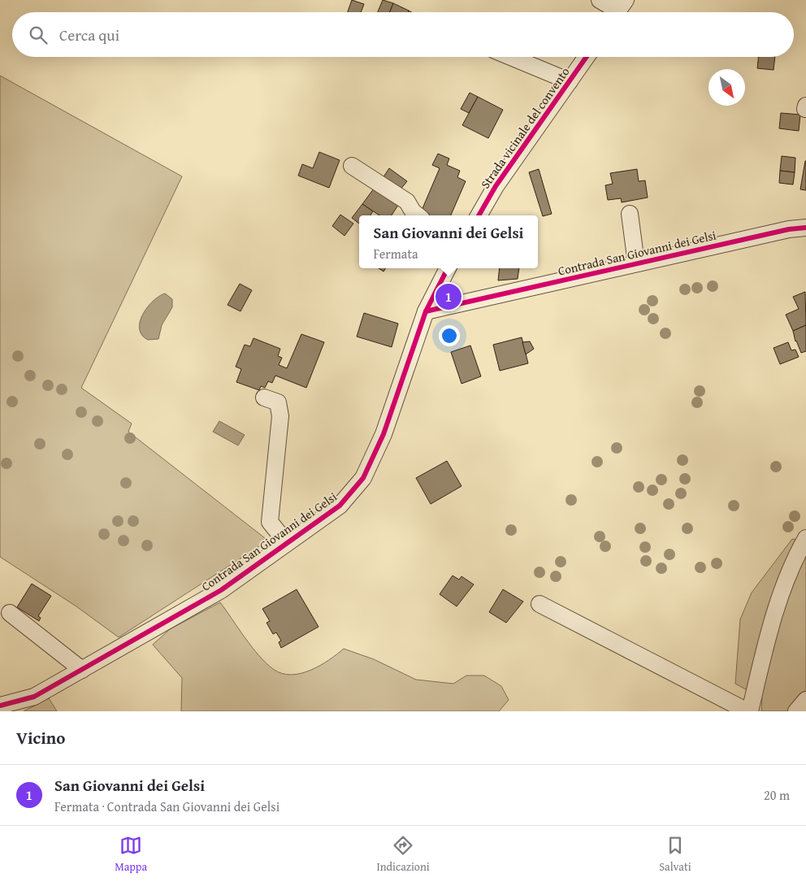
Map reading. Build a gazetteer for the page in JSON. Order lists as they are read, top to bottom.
{
  "streets": {
    "street": ["Strada vicinale del convento", "Contrada San Giovanni dei Gelsi"]
  },
  "north": "bottom right",
  "page": {
    "search": "Cerca qui",
    "popup": ["San Giovanni dei Gelsi", "Fermata"],
    "pins": "1",
    "heading": "Vicino",
    "list": [
      {
        "mark": "1",
        "name": "San Giovanni dei Gelsi",
        "note": "Fermata · Contrada San Giovanni dei Gelsi",
        "value": "20 m"
      }
    ],
    "nav": ["Mappa", "Indicazioni", "Salvati"]
  }
}
